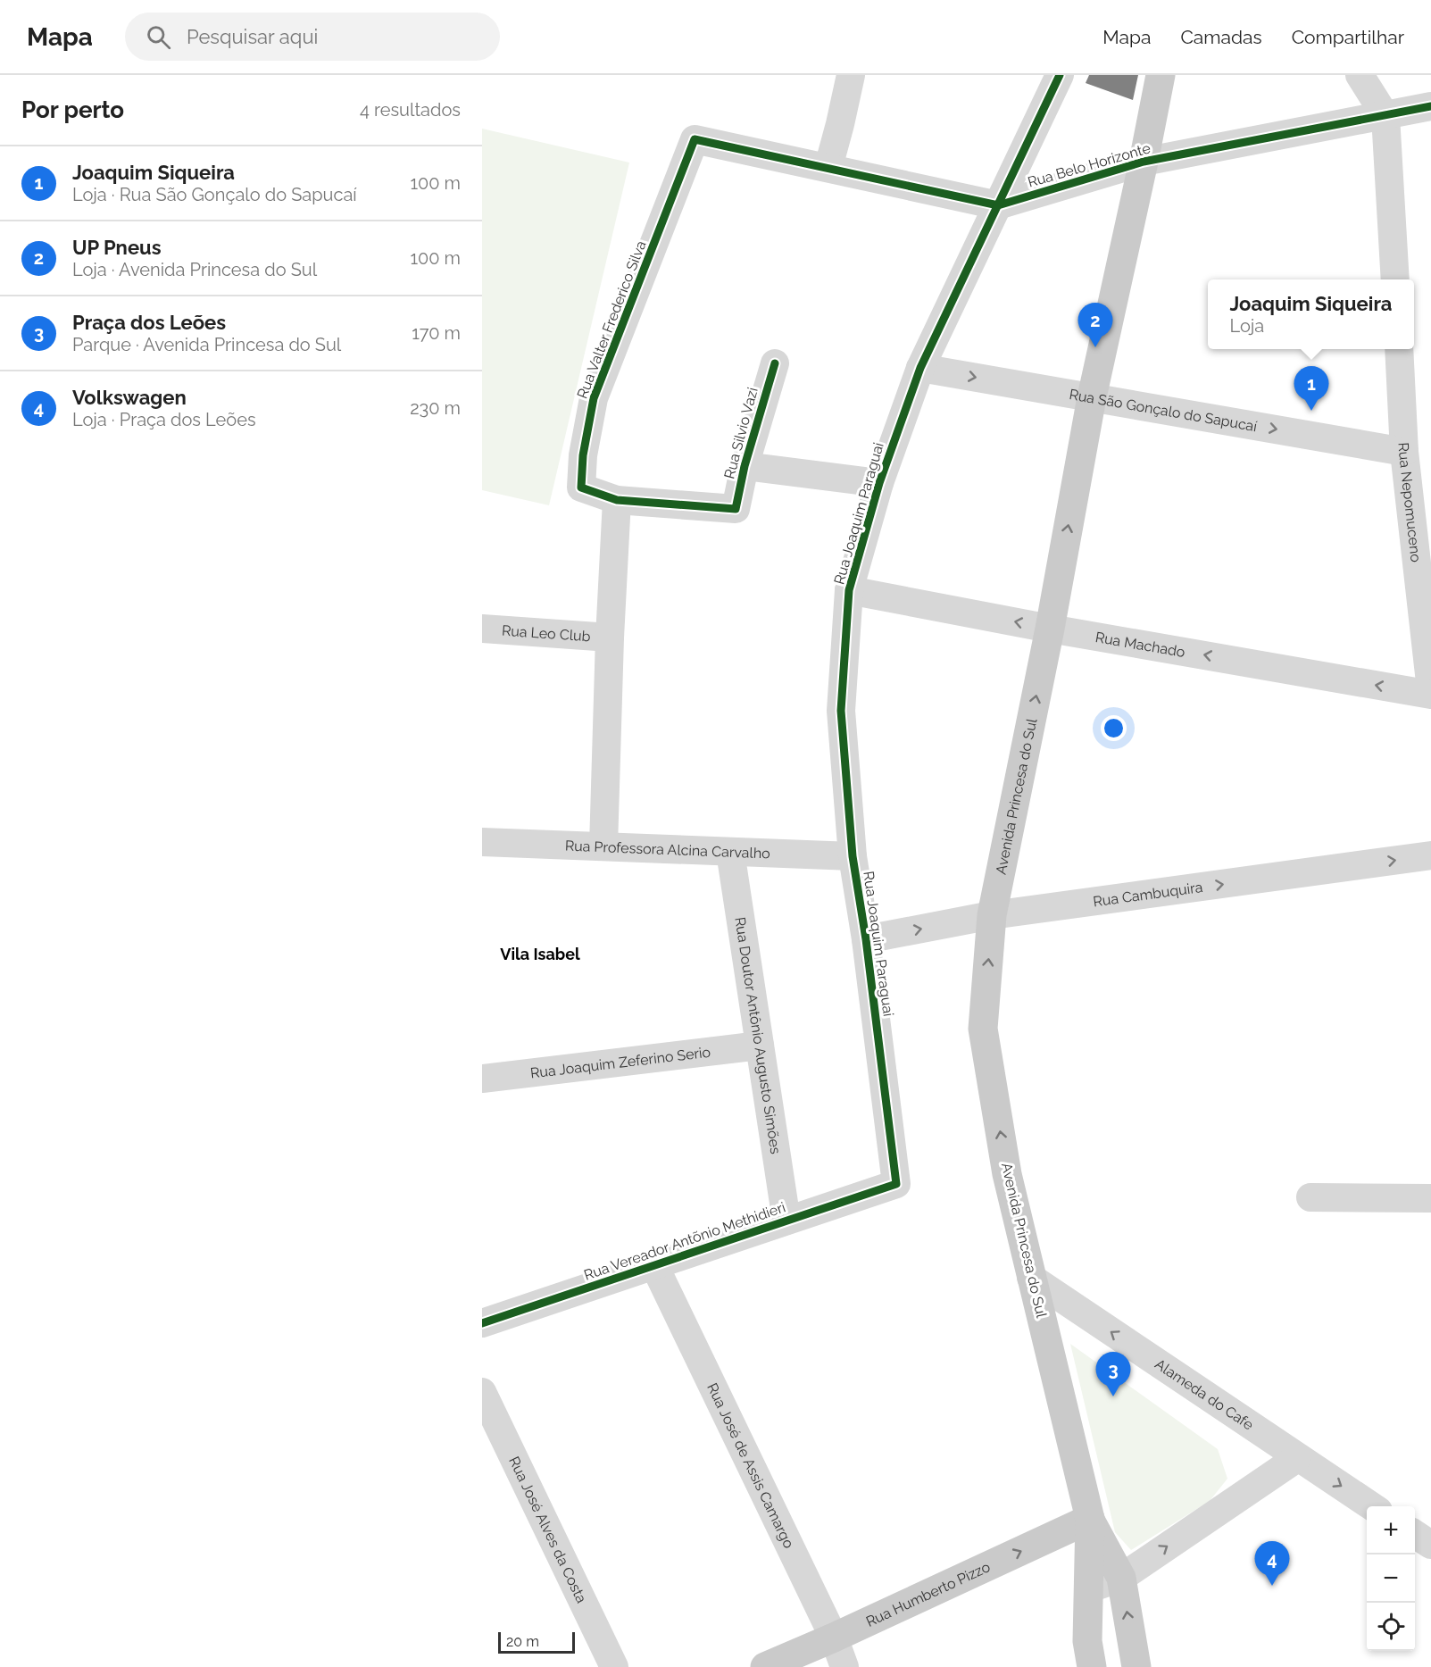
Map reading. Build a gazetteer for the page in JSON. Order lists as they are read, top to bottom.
{
  "streets": {
    "main road": ["Avenida Princesa do Sul", "Rua Humberto Pizzo"],
    "street": [
      "Rua Belo Horizonte",
      "Rua Valter Frederico Silva",
      "Rua São Gonçalo do Sapucaí",
      "Rua Silvio Vazi",
      "Rua Nepomuceno",
      "Rua Joaquim Paraguai",
      "Rua Leo Club",
      "Rua Machado",
      "Rua Professora Alcina Carvalho",
      "Rua Cambuquira",
      "Rua Doutor Antônio Augusto Simões",
      "Rua Joaquim Zeferino Serio",
      "Rua Vereador Antõnio Methidieri",
      "Alameda do Cafe",
      "Rua José de Assis Camargo",
      "Rua José Alves da Costa"
    ]
  },
  "crossings": [
    ["Rua Belo Horizonte", "Rua Valter Frederico Silva"],
    ["Rua Belo Horizonte", "Rua Joaquim Paraguai"],
    ["Rua Belo Horizonte", "Avenida Princesa do Sul"],
    ["Rua Valter Frederico Silva", "Rua Silvio Vazi"],
    ["Rua São Gonçalo do Sapucaí", "Rua Nepomuceno"],
    ["Rua São Gonçalo do Sapucaí", "Rua Joaquim Paraguai"],
    ["Rua São Gonçalo do Sapucaí", "Avenida Princesa do Sul"],
    ["Rua Nepomuceno", "Rua Machado"],
    ["Rua Joaquim Paraguai", "Rua Machado"],
    ["Rua Joaquim Paraguai", "Rua Professora Alcina Carvalho"],
    ["Rua Joaquim Paraguai", "Rua Cambuquira"],
    ["Rua Joaquim Paraguai", "Rua Vereador Antõnio Methidieri"],
    ["Rua Machado", "Avenida Princesa do Sul"],
    ["Avenida Princesa do Sul", "Rua Cambuquira"],
    ["Avenida Princesa do Sul", "Alameda do Cafe"],
    ["Avenida Princesa do Sul", "Rua Humberto Pizzo"],
    ["Rua Professora Alcina Carvalho", "Rua Doutor Antônio Augusto Simões"],
    ["Rua Doutor Antônio Augusto Simões", "Rua Joaquim Zeferino Serio"],
    ["Rua Doutor Antônio Augusto Simões", "Rua Vereador Antõnio Methidieri"],
    ["Rua Vereador Antõnio Methidieri", "Rua José de Assis Camargo"],
    ["Rua José de Assis Camargo", "Rua Humberto Pizzo"]
  ],
  "one_way": [
    "Rua São Gonçalo do Sapucaí",
    "Rua Machado",
    "Avenida Princesa do Sul",
    "Rua Cambuquira",
    "Rua Humberto Pizzo"
  ],
  "districts": ["Vila Isabel"],
  "scale_bar": "20 m",
  "page": {
    "header": "Mapa",
    "search": "Pesquisar aqui",
    "nav": ["Mapa", "Camadas", "Compartilhar"],
    "heading": ["Por perto", "4 resultados"],
    "list": [
      {
        "mark": "1",
        "name": "Joaquim Siqueira",
        "note": "Loja · Rua São Gonçalo do Sapucaí",
        "value": "100 m"
      },
      {
        "mark": "2",
        "name": "UP Pneus",
        "note": "Loja · Avenida Princesa do Sul",
        "value": "100 m"
      },
      {
        "mark": "3",
        "name": "Praça dos Leões",
        "note": "Parque · Avenida Princesa do Sul",
        "value": "170 m"
      },
      {
        "mark": "4",
        "name": "Volkswagen",
        "note": "Loja · Praça dos Leões",
        "value": "230 m"
      }
    ],
    "popup": ["Joaquim Siqueira", "Loja"],
    "pins": [
      "2",
      "1",
      "3",
      "4"
    ],
    "map_buttons": ["+", "−"],
    "scale": "20 m"
  }
}
